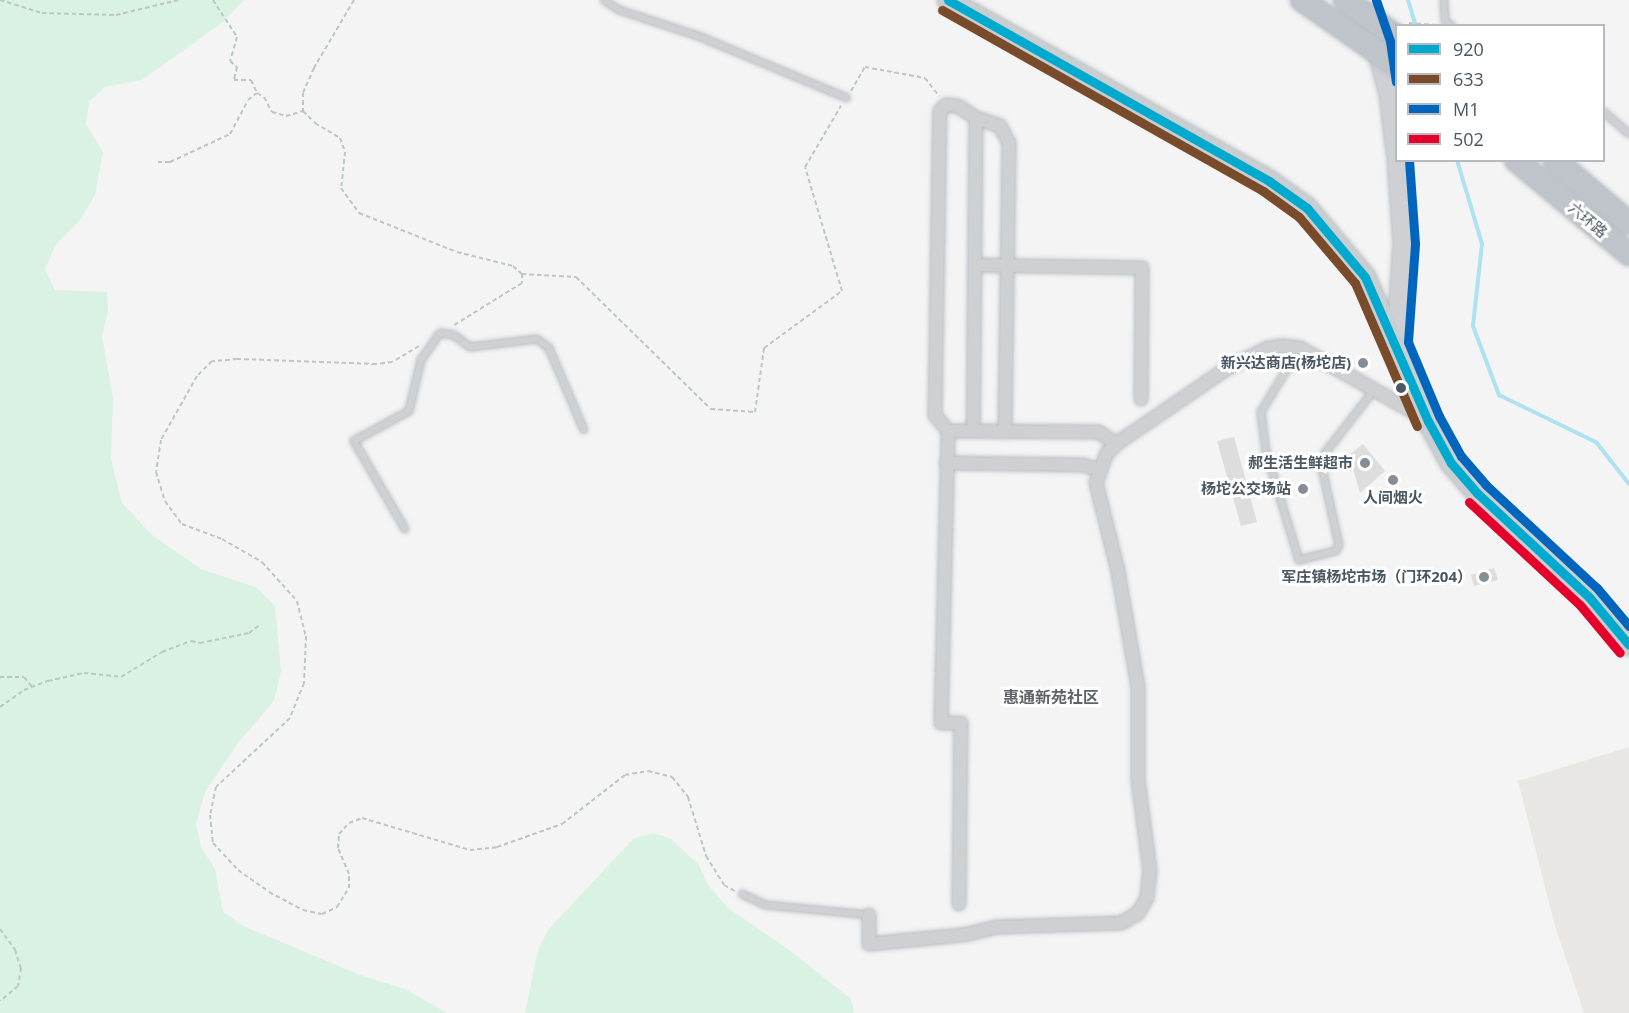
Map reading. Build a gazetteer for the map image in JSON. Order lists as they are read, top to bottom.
{
  "streets": {
    "highway": ["六环路"]
  },
  "districts": ["惠通新苑社区"],
  "places": [
    "新兴达商店(杨坨店)",
    "郝生活生鲜超市",
    "人间烟火",
    "杨坨公交场站",
    "军庄镇杨坨市场（门环204）"
  ],
  "lines": [
    "transit line 920",
    "transit line M1",
    "transit line 633",
    "transit line 502"
  ],
  "legend": [
    "920",
    "633",
    "M1",
    "502"
  ]
}
